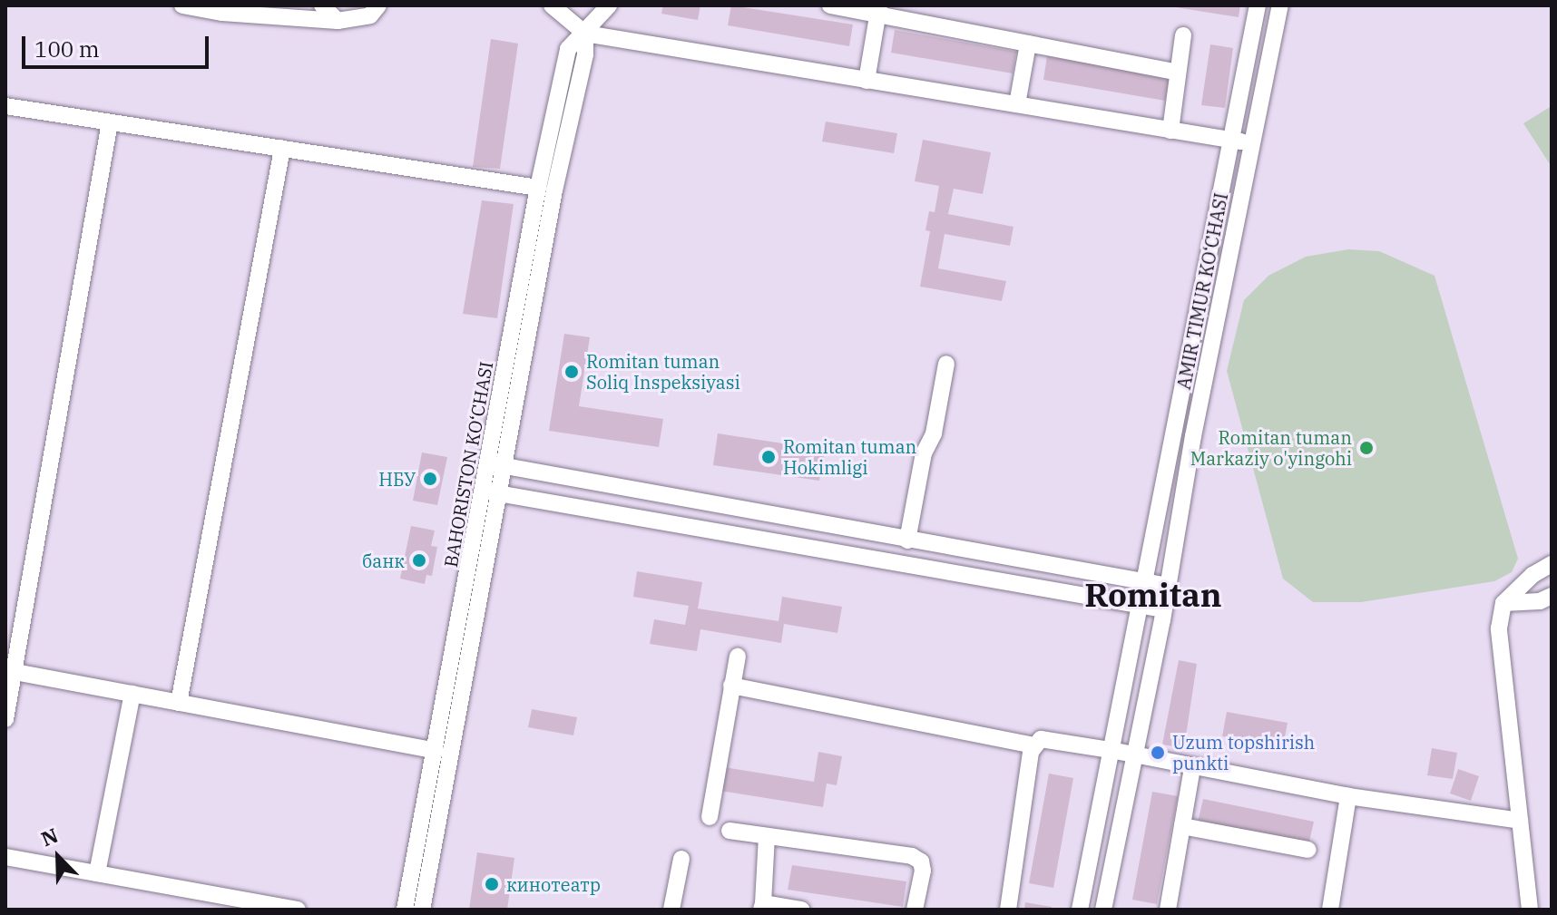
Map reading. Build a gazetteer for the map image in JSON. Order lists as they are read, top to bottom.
{
  "streets": {
    "street": ["AMIR TIMUR KO‘CHASI", "BAHORISTON KO‘CHASI"]
  },
  "districts": ["Romitan"],
  "places": [
    "Romitan tuman Soliq Inspeksiyasi",
    "Romitan tuman Markaziy o'yingohi",
    "Romitan tuman Hokimligi",
    "НБУ",
    "банк",
    "Uzum topshirish punkti",
    "кинотеатр"
  ],
  "scale_bar": "100 m",
  "north": "top left"
}
